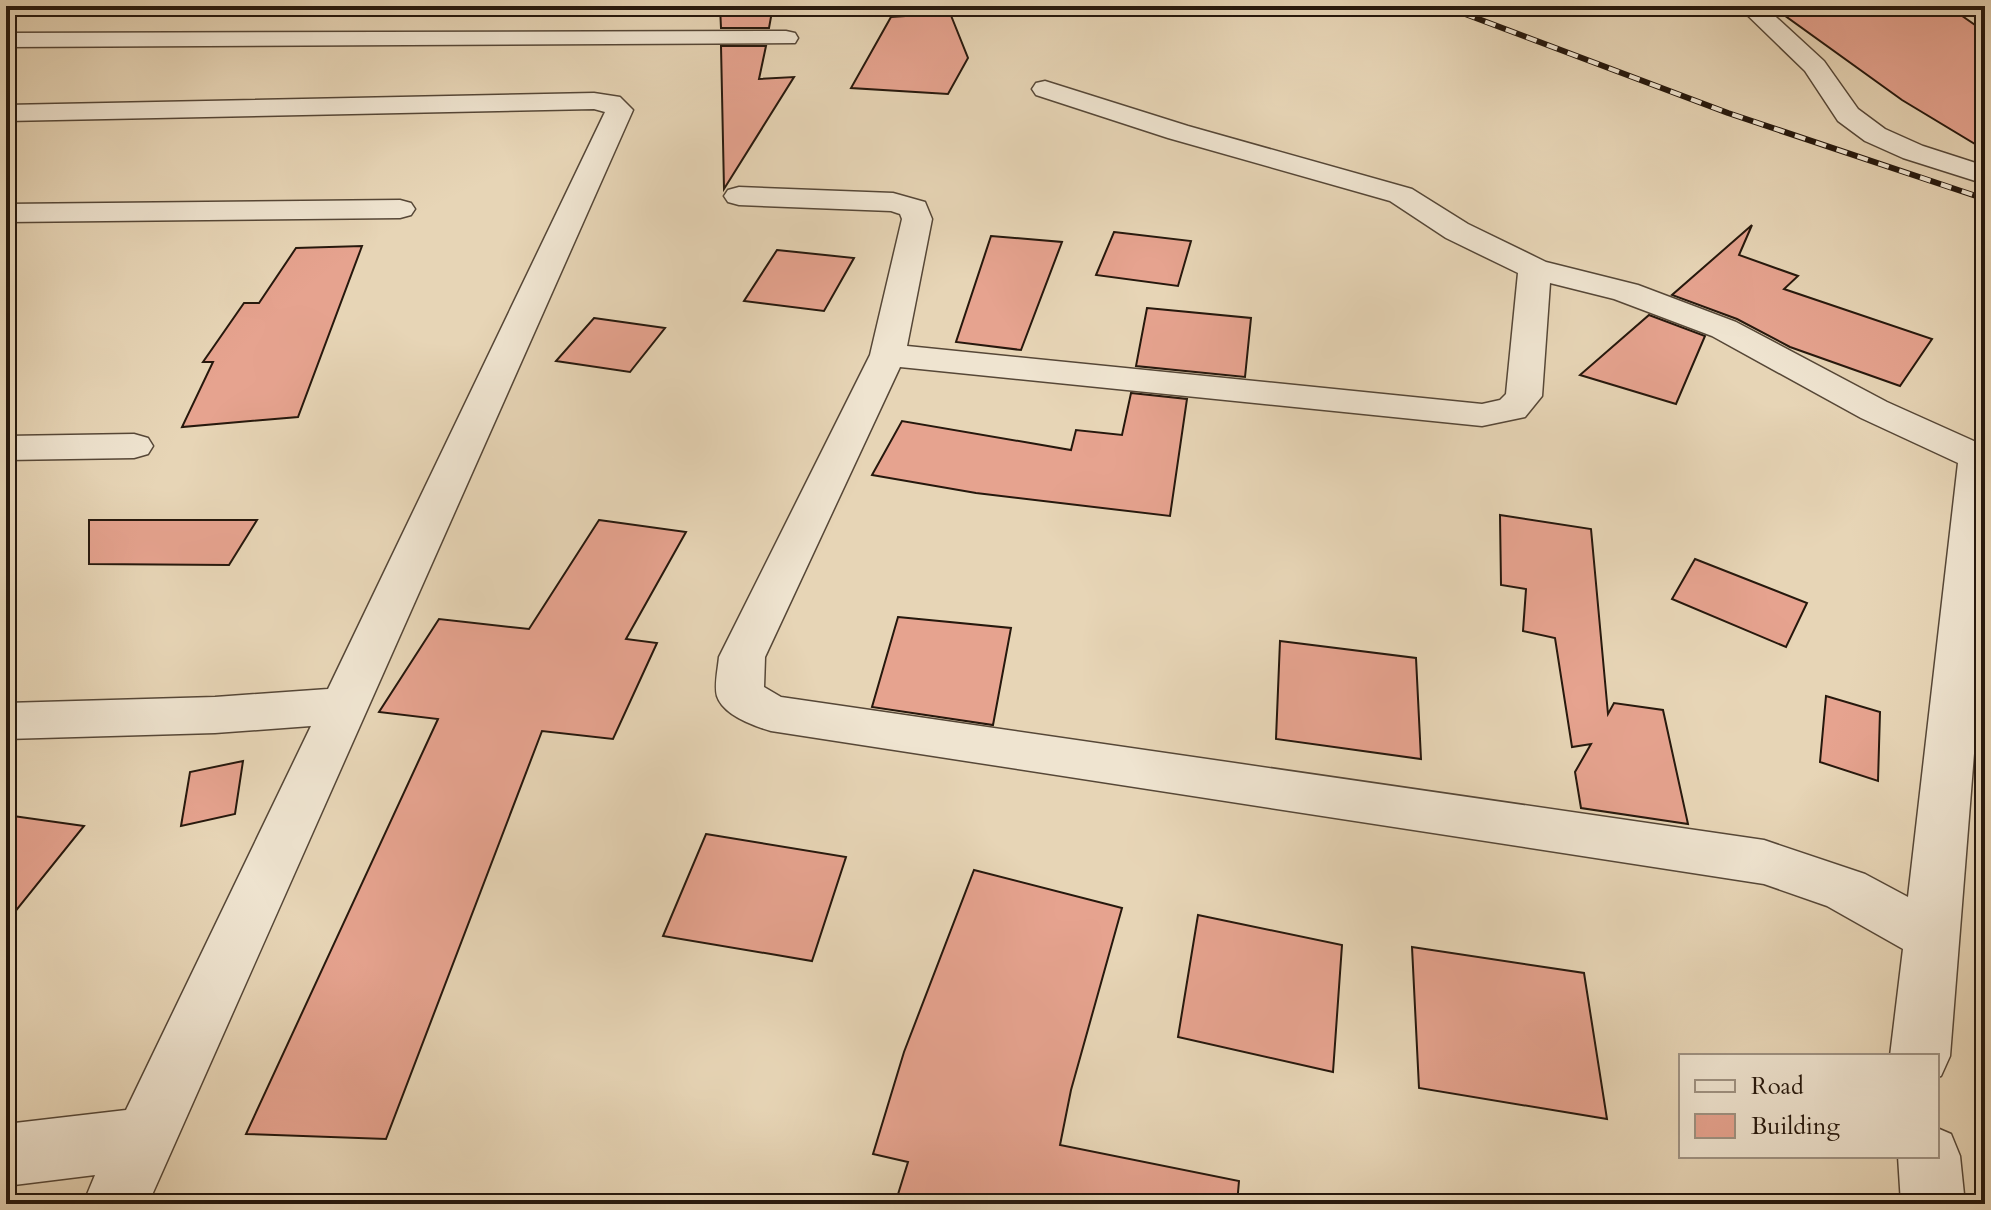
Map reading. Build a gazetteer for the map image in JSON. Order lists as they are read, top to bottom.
{
  "legend": ["Road", "Building"]
}
